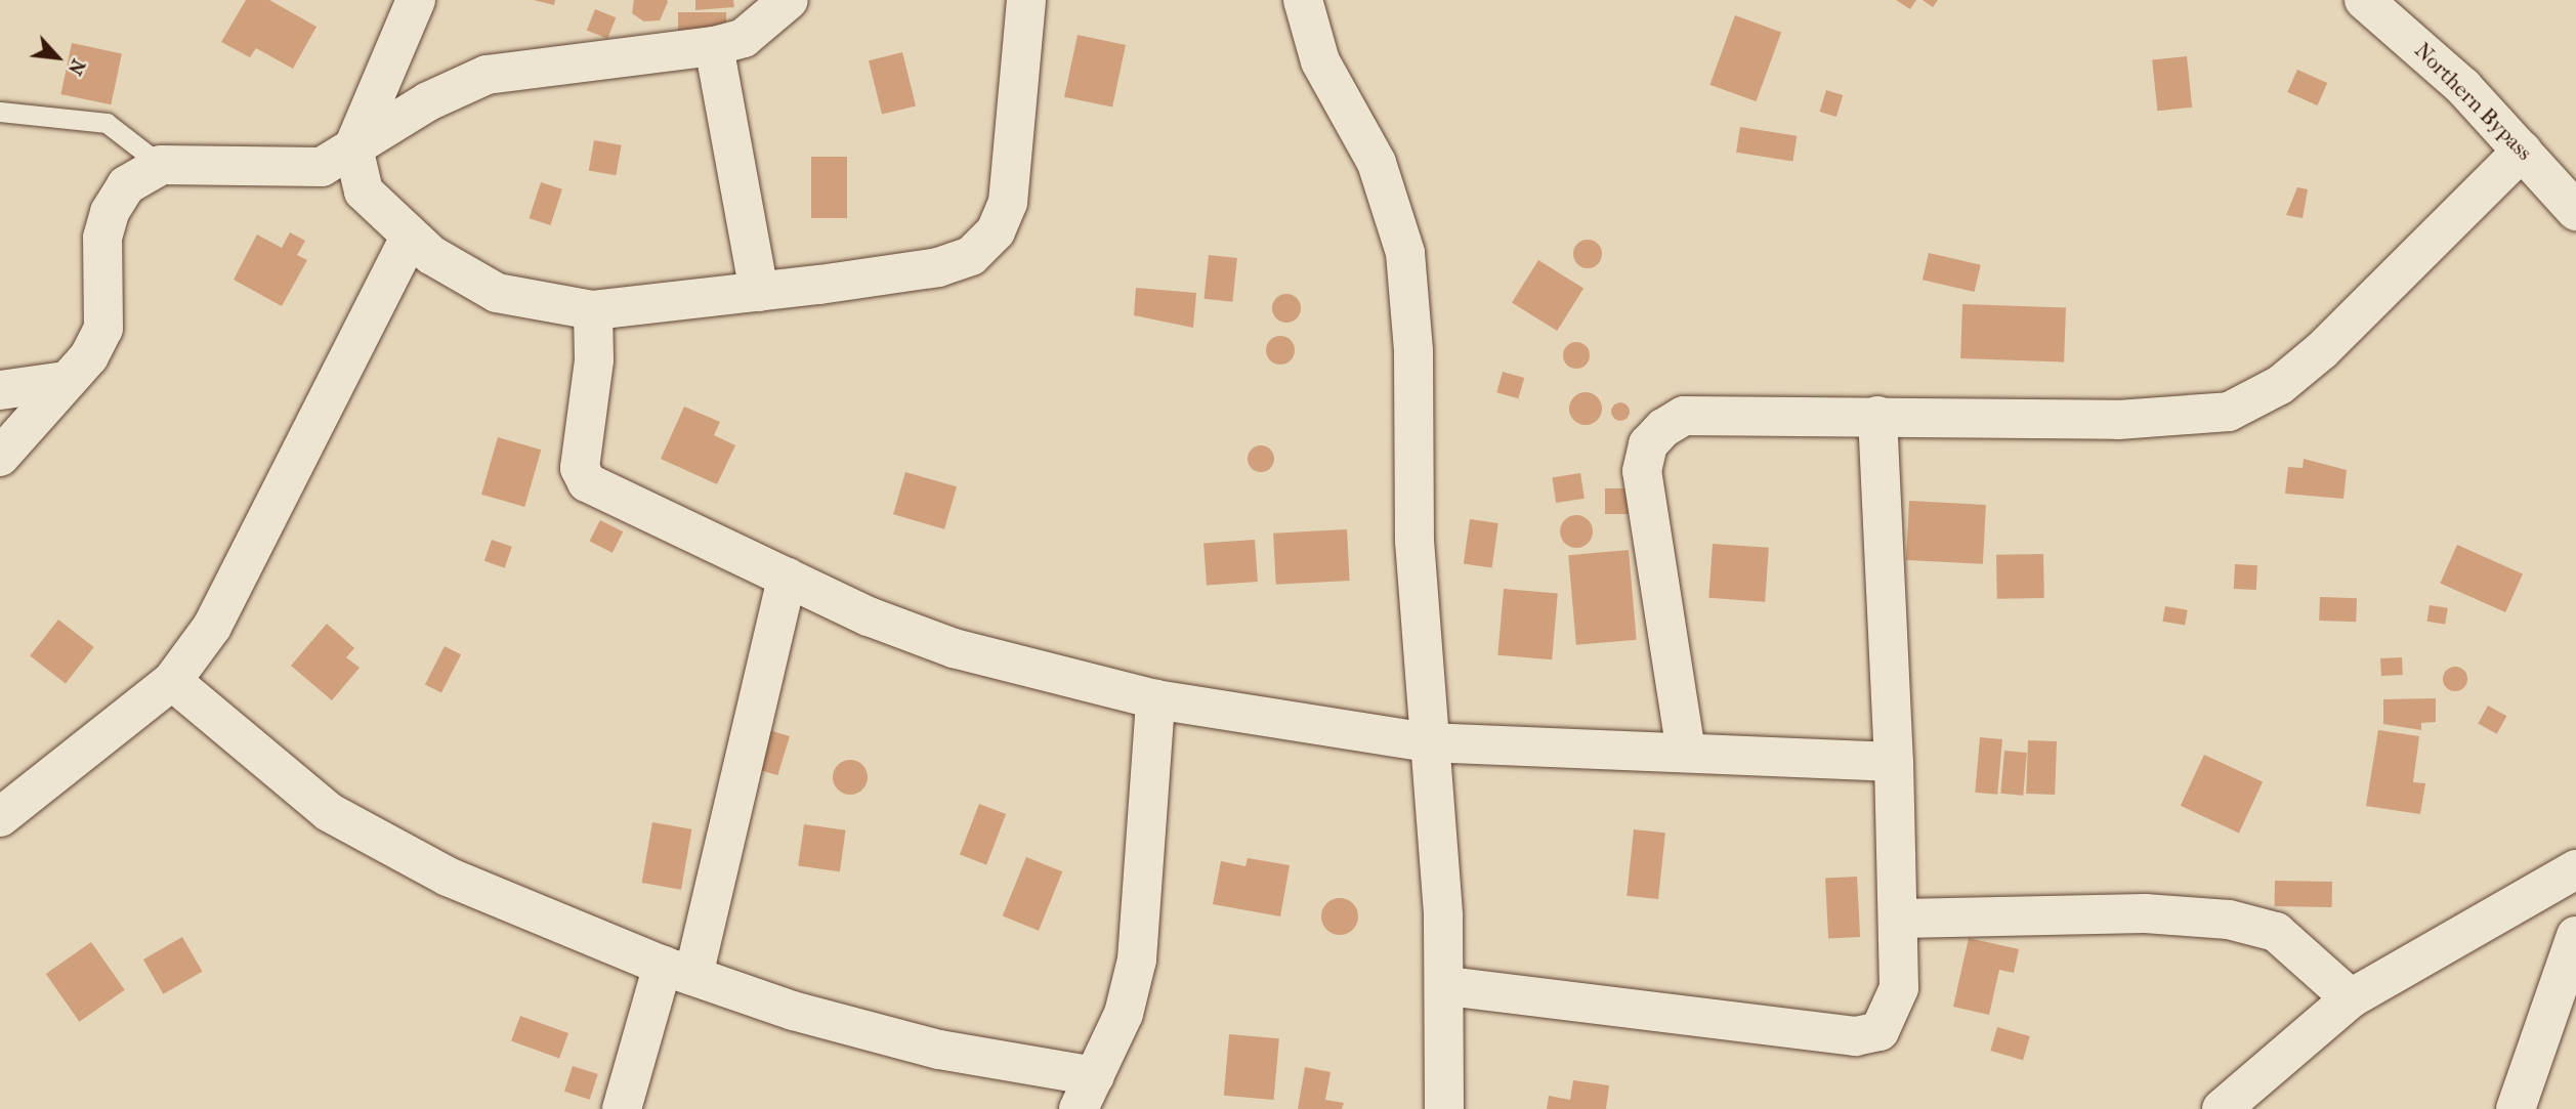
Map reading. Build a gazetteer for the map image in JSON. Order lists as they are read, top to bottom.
{
  "streets": {
    "street": ["Northern Bypass"]
  },
  "north": "bottom right"
}
